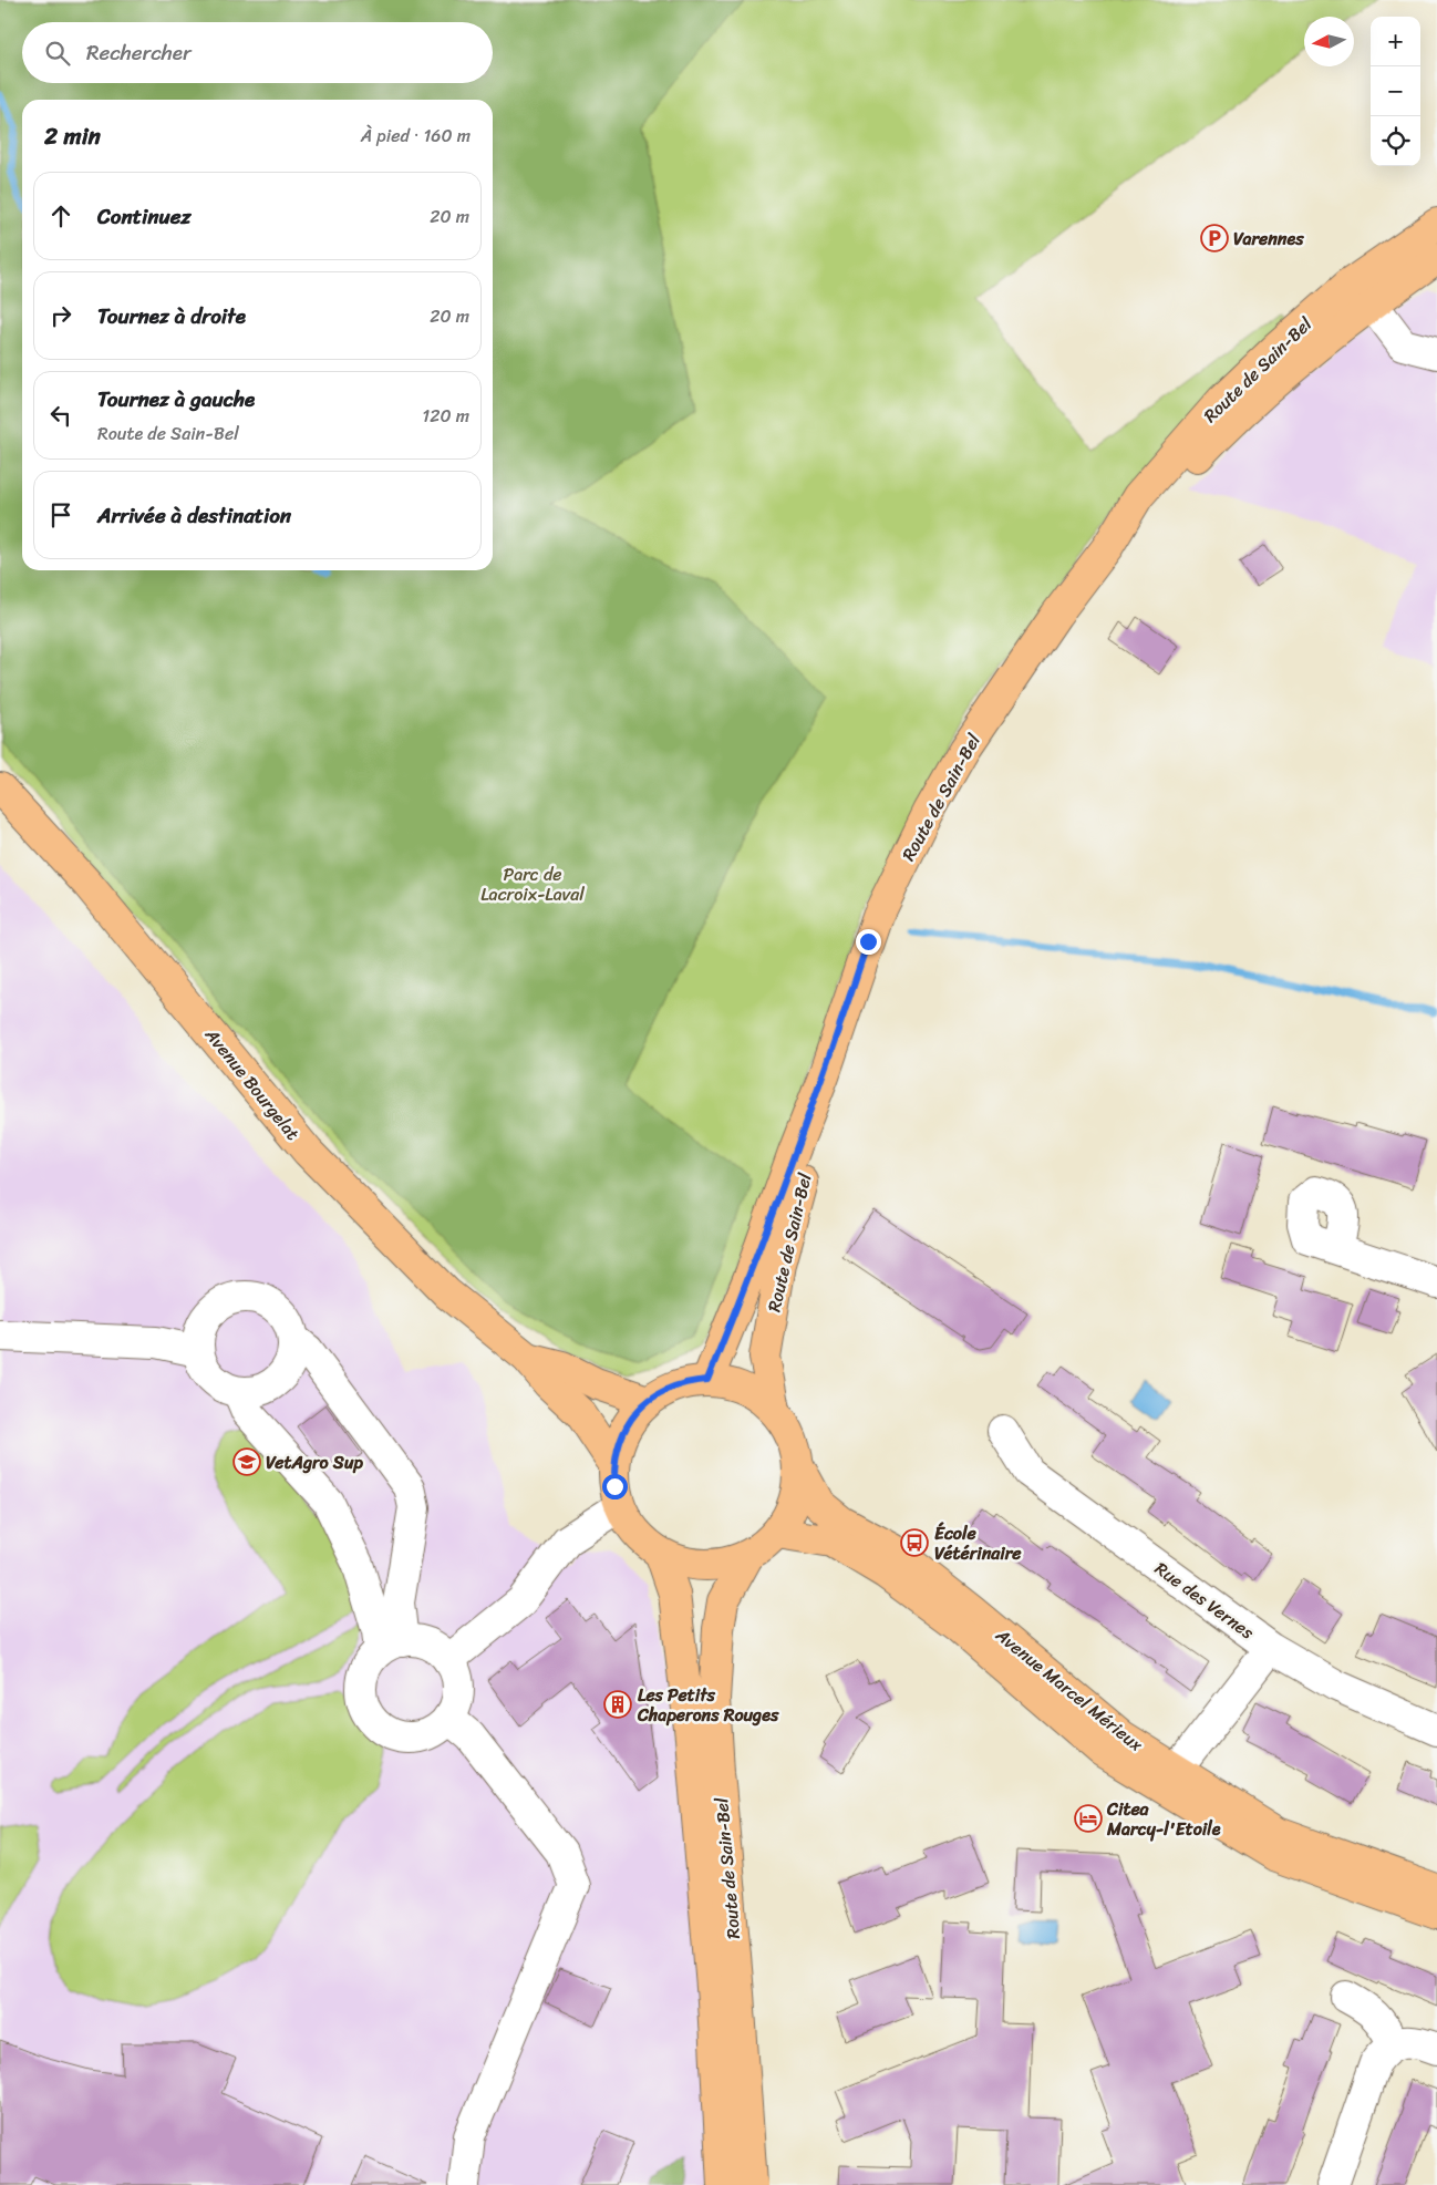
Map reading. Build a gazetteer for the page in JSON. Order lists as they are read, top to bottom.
{
  "streets": {
    "main road": ["Route de Sain-Bel", "Avenue Bourgelat", "Avenue Marcel Mérieux"],
    "street": ["Rue des Vernes"]
  },
  "crossings": [
    ["Route de Sain-Bel", "Avenue Bourgelat"],
    ["Route de Sain-Bel", "Avenue Marcel Mérieux"],
    ["Avenue Bourgelat", "Avenue Marcel Mérieux"]
  ],
  "parks": ["Parc de Lacroix-Laval"],
  "places": {
    "parking": ["Varennes"],
    "school or university": ["VetAgro Sup"],
    "bus stop": ["École Vétérinaire"],
    "building": ["Les Petits Chaperons Rouges"],
    "hotel": ["Citea Marcy-l'Etoile"]
  },
  "north": "left",
  "page": {
    "map_buttons": ["+", "−"],
    "search": "Rechercher",
    "heading": ["2 min", "À pied · 160 m"],
    "list": [
      ["Continuez", "20 m"],
      ["Tournez à droite", "20 m"],
      ["Tournez à gauche", "Route de Sain-Bel", "120 m"],
      "Arrivée à destination"
    ]
  }
}
